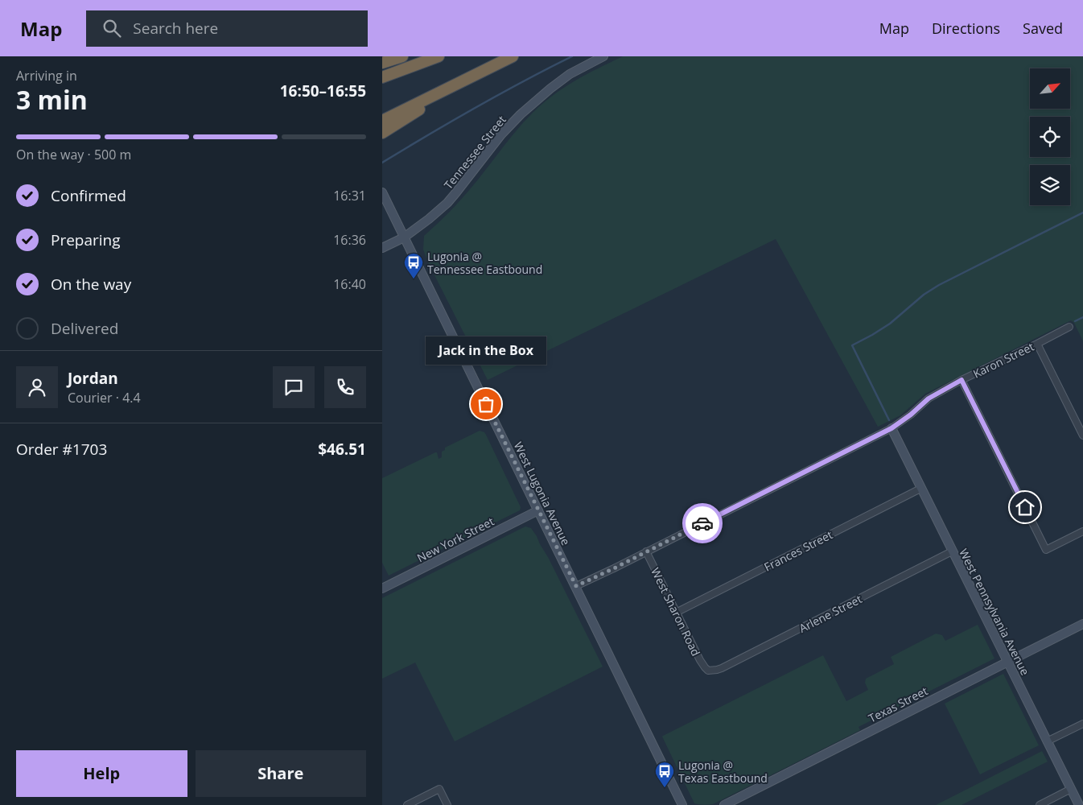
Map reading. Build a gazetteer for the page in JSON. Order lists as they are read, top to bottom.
{
  "streets": {
    "street": [
      "Tennessee Street",
      "Karon Street",
      "West Lugonia Avenue",
      "New York Street",
      "Frances Street",
      "West Sharon Road",
      "West Pennsylvania Avenue",
      "Arlene Street",
      "Texas Street"
    ]
  },
  "crossings": [
    ["Tennessee Street", "West Lugonia Avenue"],
    ["Karon Street", "West Lugonia Avenue"],
    ["Karon Street", "West Sharon Road"],
    ["Karon Street", "West Pennsylvania Avenue"],
    ["West Lugonia Avenue", "New York Street"],
    ["Frances Street", "West Sharon Road"],
    ["Frances Street", "West Pennsylvania Avenue"],
    ["West Sharon Road", "Arlene Street"],
    ["West Pennsylvania Avenue", "Arlene Street"],
    ["West Pennsylvania Avenue", "Texas Street"]
  ],
  "places": {
    "bus stop": ["Lugonia @ Tennessee Eastbound", "Lugonia @ Texas Eastbound"],
    "other": ["Jack in the Box"]
  },
  "north": "top right",
  "page": {
    "header": "Map",
    "search": "Search here",
    "nav": ["Map", "Directions", "Saved"],
    "heading": ["3 min", "Arriving in", "16:50–16:55"],
    "panel": [
      "Jordan",
      "Courier · 4.4",
      "Order #1703",
      "$46.51"
    ],
    "bar": "On the way · 500 m",
    "list": [
      ["Confirmed", "16:31"],
      ["Preparing", "16:36"],
      ["On the way", "16:40"],
      "Delivered"
    ],
    "bubble": "Jack in the Box",
    "buttons": ["Help", "Share"]
  }
}
